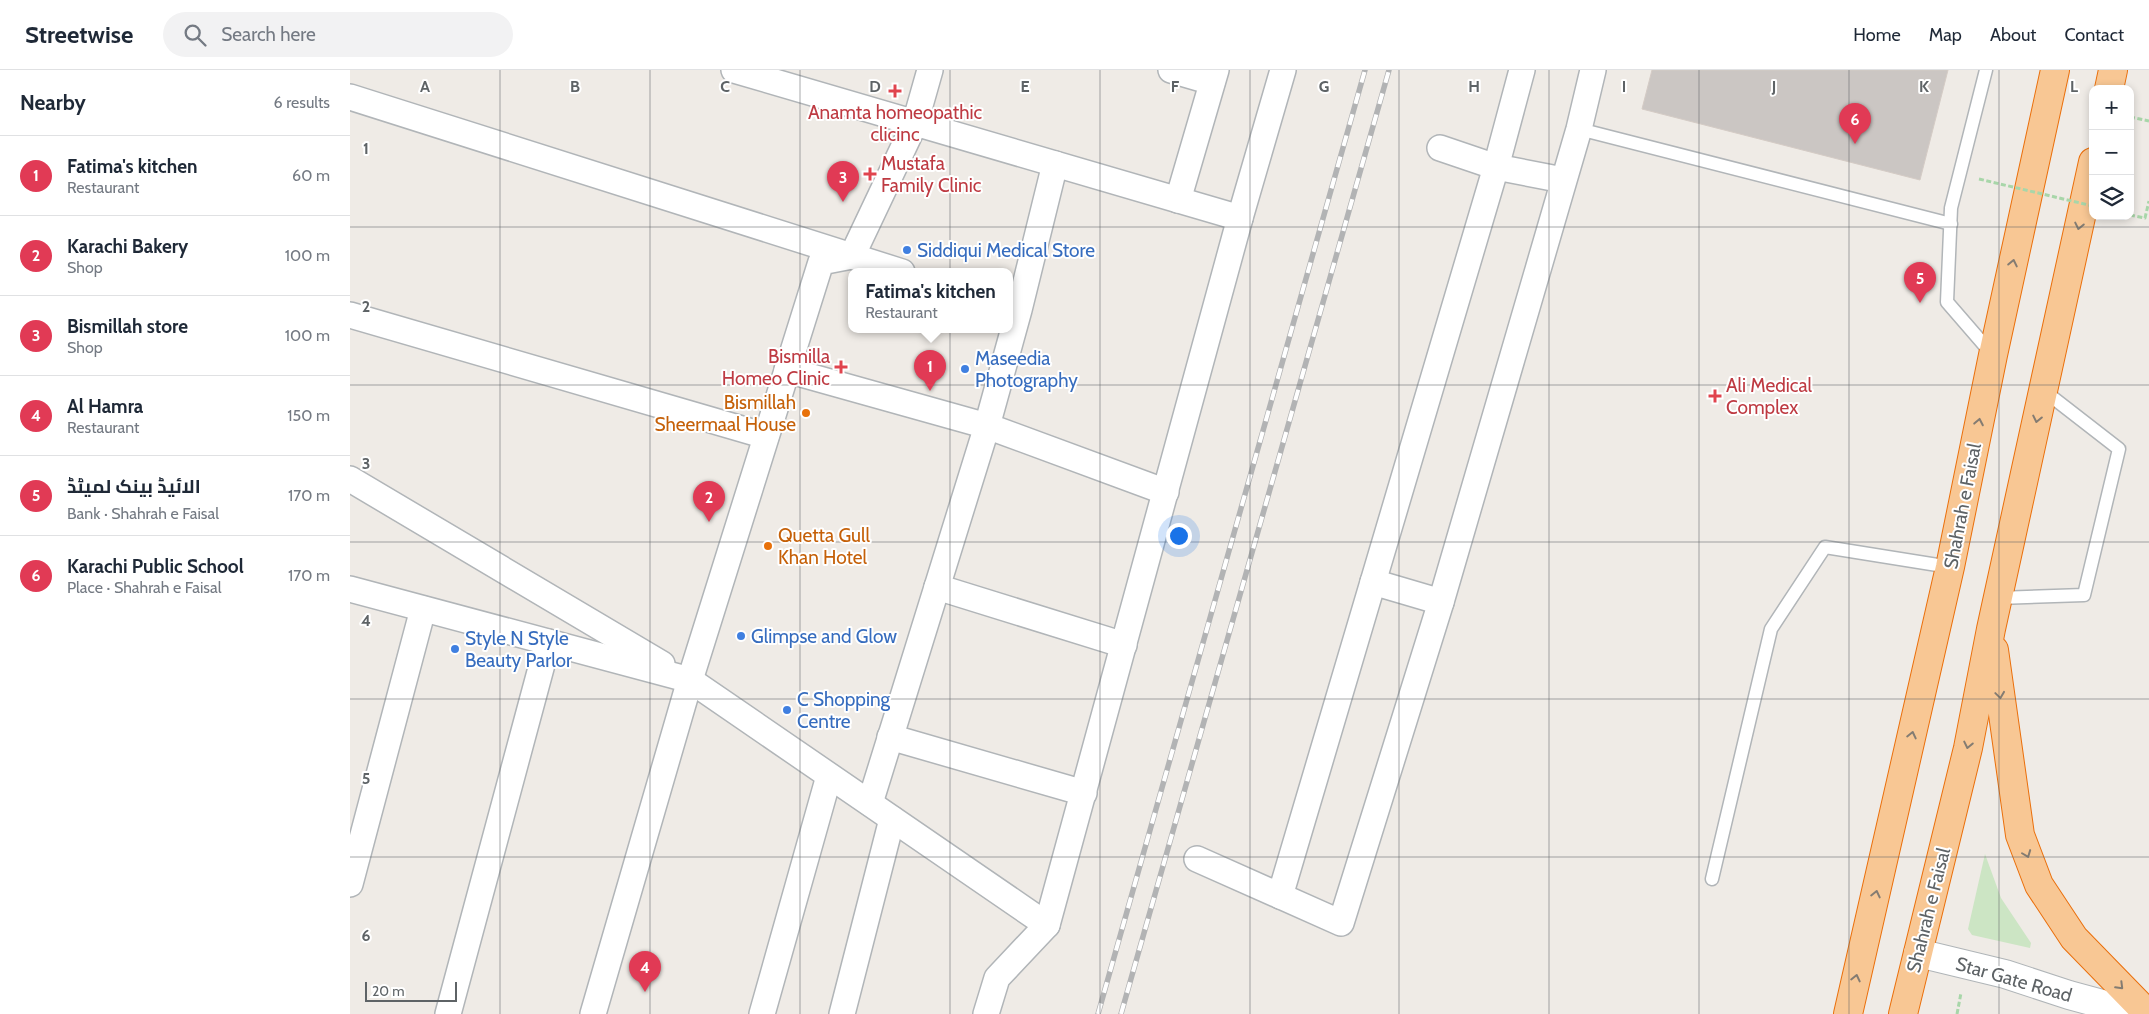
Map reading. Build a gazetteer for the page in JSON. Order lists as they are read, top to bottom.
{
  "streets": {
    "highway": ["Shahrah e Faisal"],
    "street": ["Star Gate Road"]
  },
  "crossings": [
    ["Shahrah e Faisal", "Star Gate Road"]
  ],
  "places": {
    "health": [
      "Anamta homeopathic clicinc",
      "Mustafa Family Clinic",
      "Bismilla Homeo Clinic",
      "Ali Medical Complex"
    ],
    "other": [
      "Siddiqui Medical Store",
      "Maseedia Photography",
      "Bismillah Sheermaal House",
      "Quetta Gull Khan Hotel",
      "Glimpse and Glow",
      "Style N Style Beauty Parlor",
      "C Shopping Centre"
    ]
  },
  "scale_bar": "20 m",
  "page": {
    "header": "Streetwise",
    "search": "Search here",
    "nav": [
      "Home",
      "Map",
      "About",
      "Contact"
    ],
    "heading": ["Nearby", "6 results"],
    "map_buttons": ["+", "−"],
    "pins": [
      "6",
      "3",
      "5",
      "1",
      "2",
      "4"
    ],
    "list": [
      {
        "mark": "1",
        "name": "Fatima's kitchen",
        "note": "Restaurant",
        "value": "60 m"
      },
      {
        "mark": "2",
        "name": "Karachi Bakery",
        "note": "Shop",
        "value": "100 m"
      },
      {
        "mark": "3",
        "name": "Bismillah store",
        "note": "Shop",
        "value": "100 m"
      },
      {
        "mark": "4",
        "name": "Al Hamra",
        "note": "Restaurant",
        "value": "150 m"
      },
      {
        "mark": "5",
        "name": "الائیڈ بینک لمیٹڈ",
        "note": "Bank · Shahrah e Faisal",
        "value": "170 m"
      },
      {
        "mark": "6",
        "name": "Karachi Public School",
        "note": "Place · Shahrah e Faisal",
        "value": "170 m"
      }
    ],
    "popup": ["Fatima's kitchen", "Restaurant"],
    "scale": "20 m"
  },
  "grid": {
    "columns": [
      "A",
      "B",
      "C",
      "D",
      "E",
      "F",
      "G",
      "H",
      "I",
      "J",
      "K",
      "L"
    ],
    "rows": [
      "1",
      "2",
      "3",
      "4",
      "5",
      "6"
    ]
  }
}
